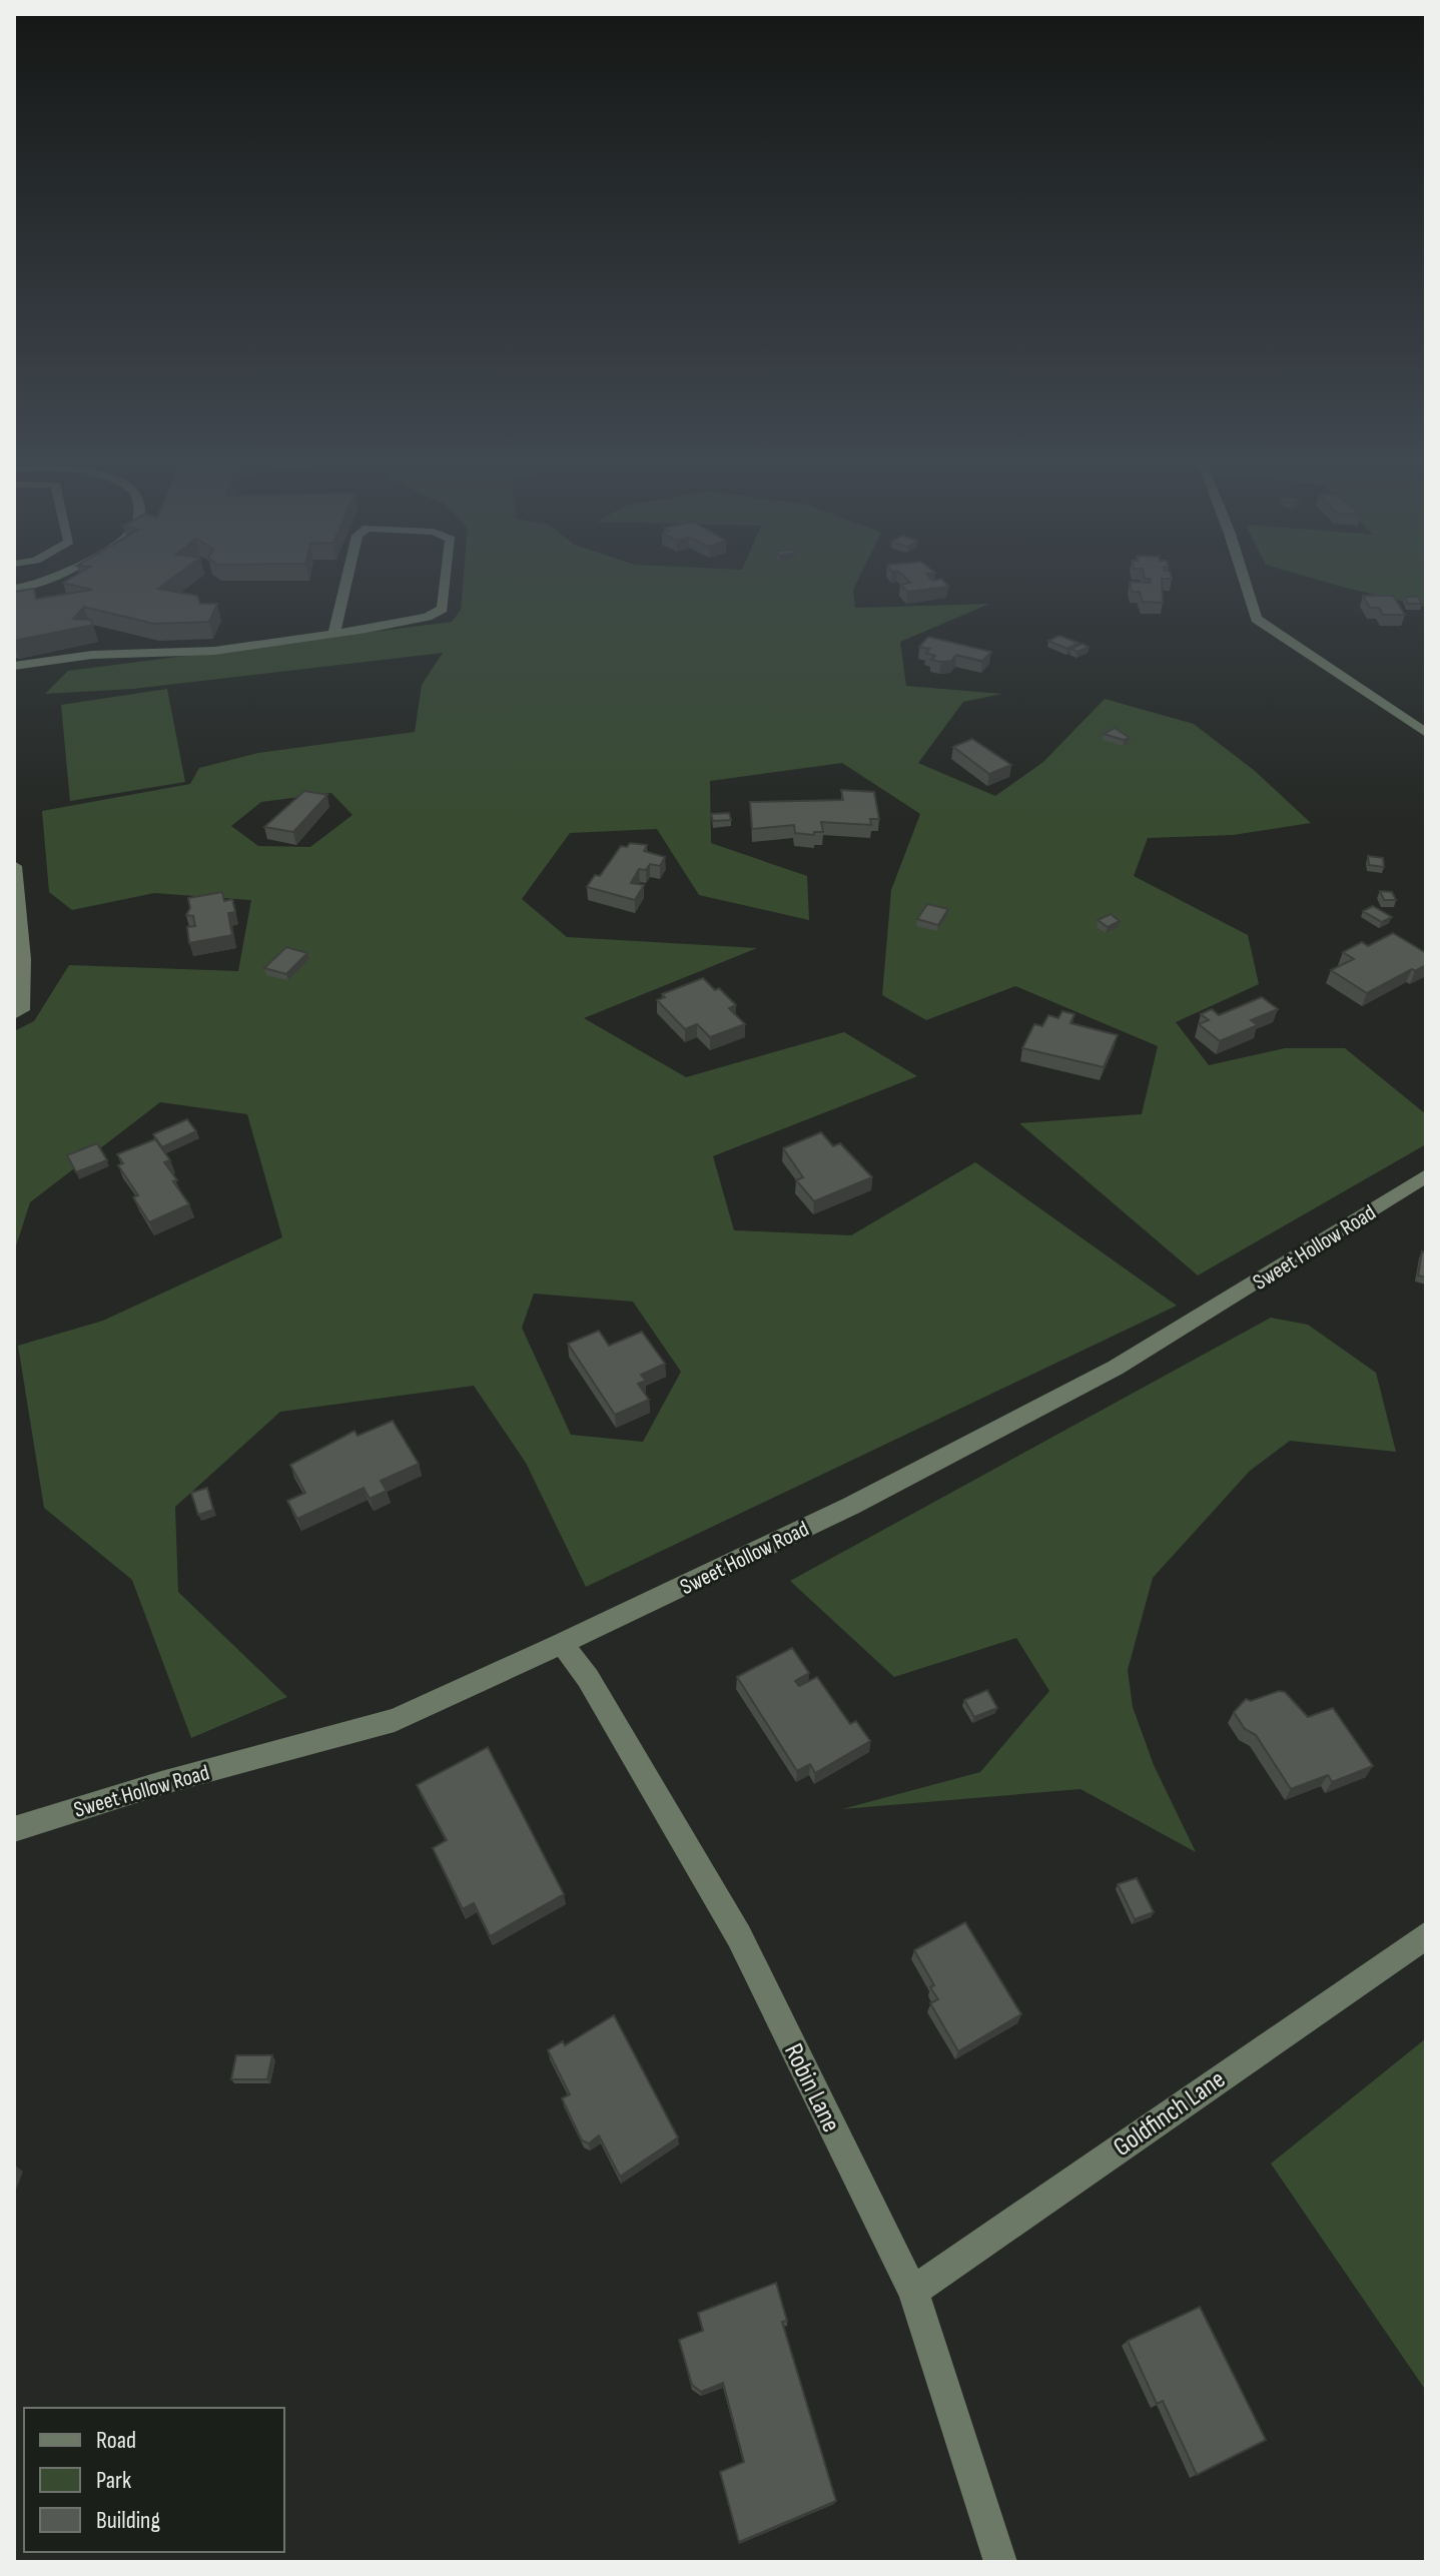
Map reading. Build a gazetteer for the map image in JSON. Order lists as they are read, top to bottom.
{
  "streets": {
    "street": ["Sweet Hollow Road", "Robin Lane", "Goldfinch Lane"]
  },
  "crossings": [
    ["Sweet Hollow Road", "Robin Lane"],
    ["Robin Lane", "Goldfinch Lane"]
  ],
  "legend": ["Road", "Park", "Building"]
}
